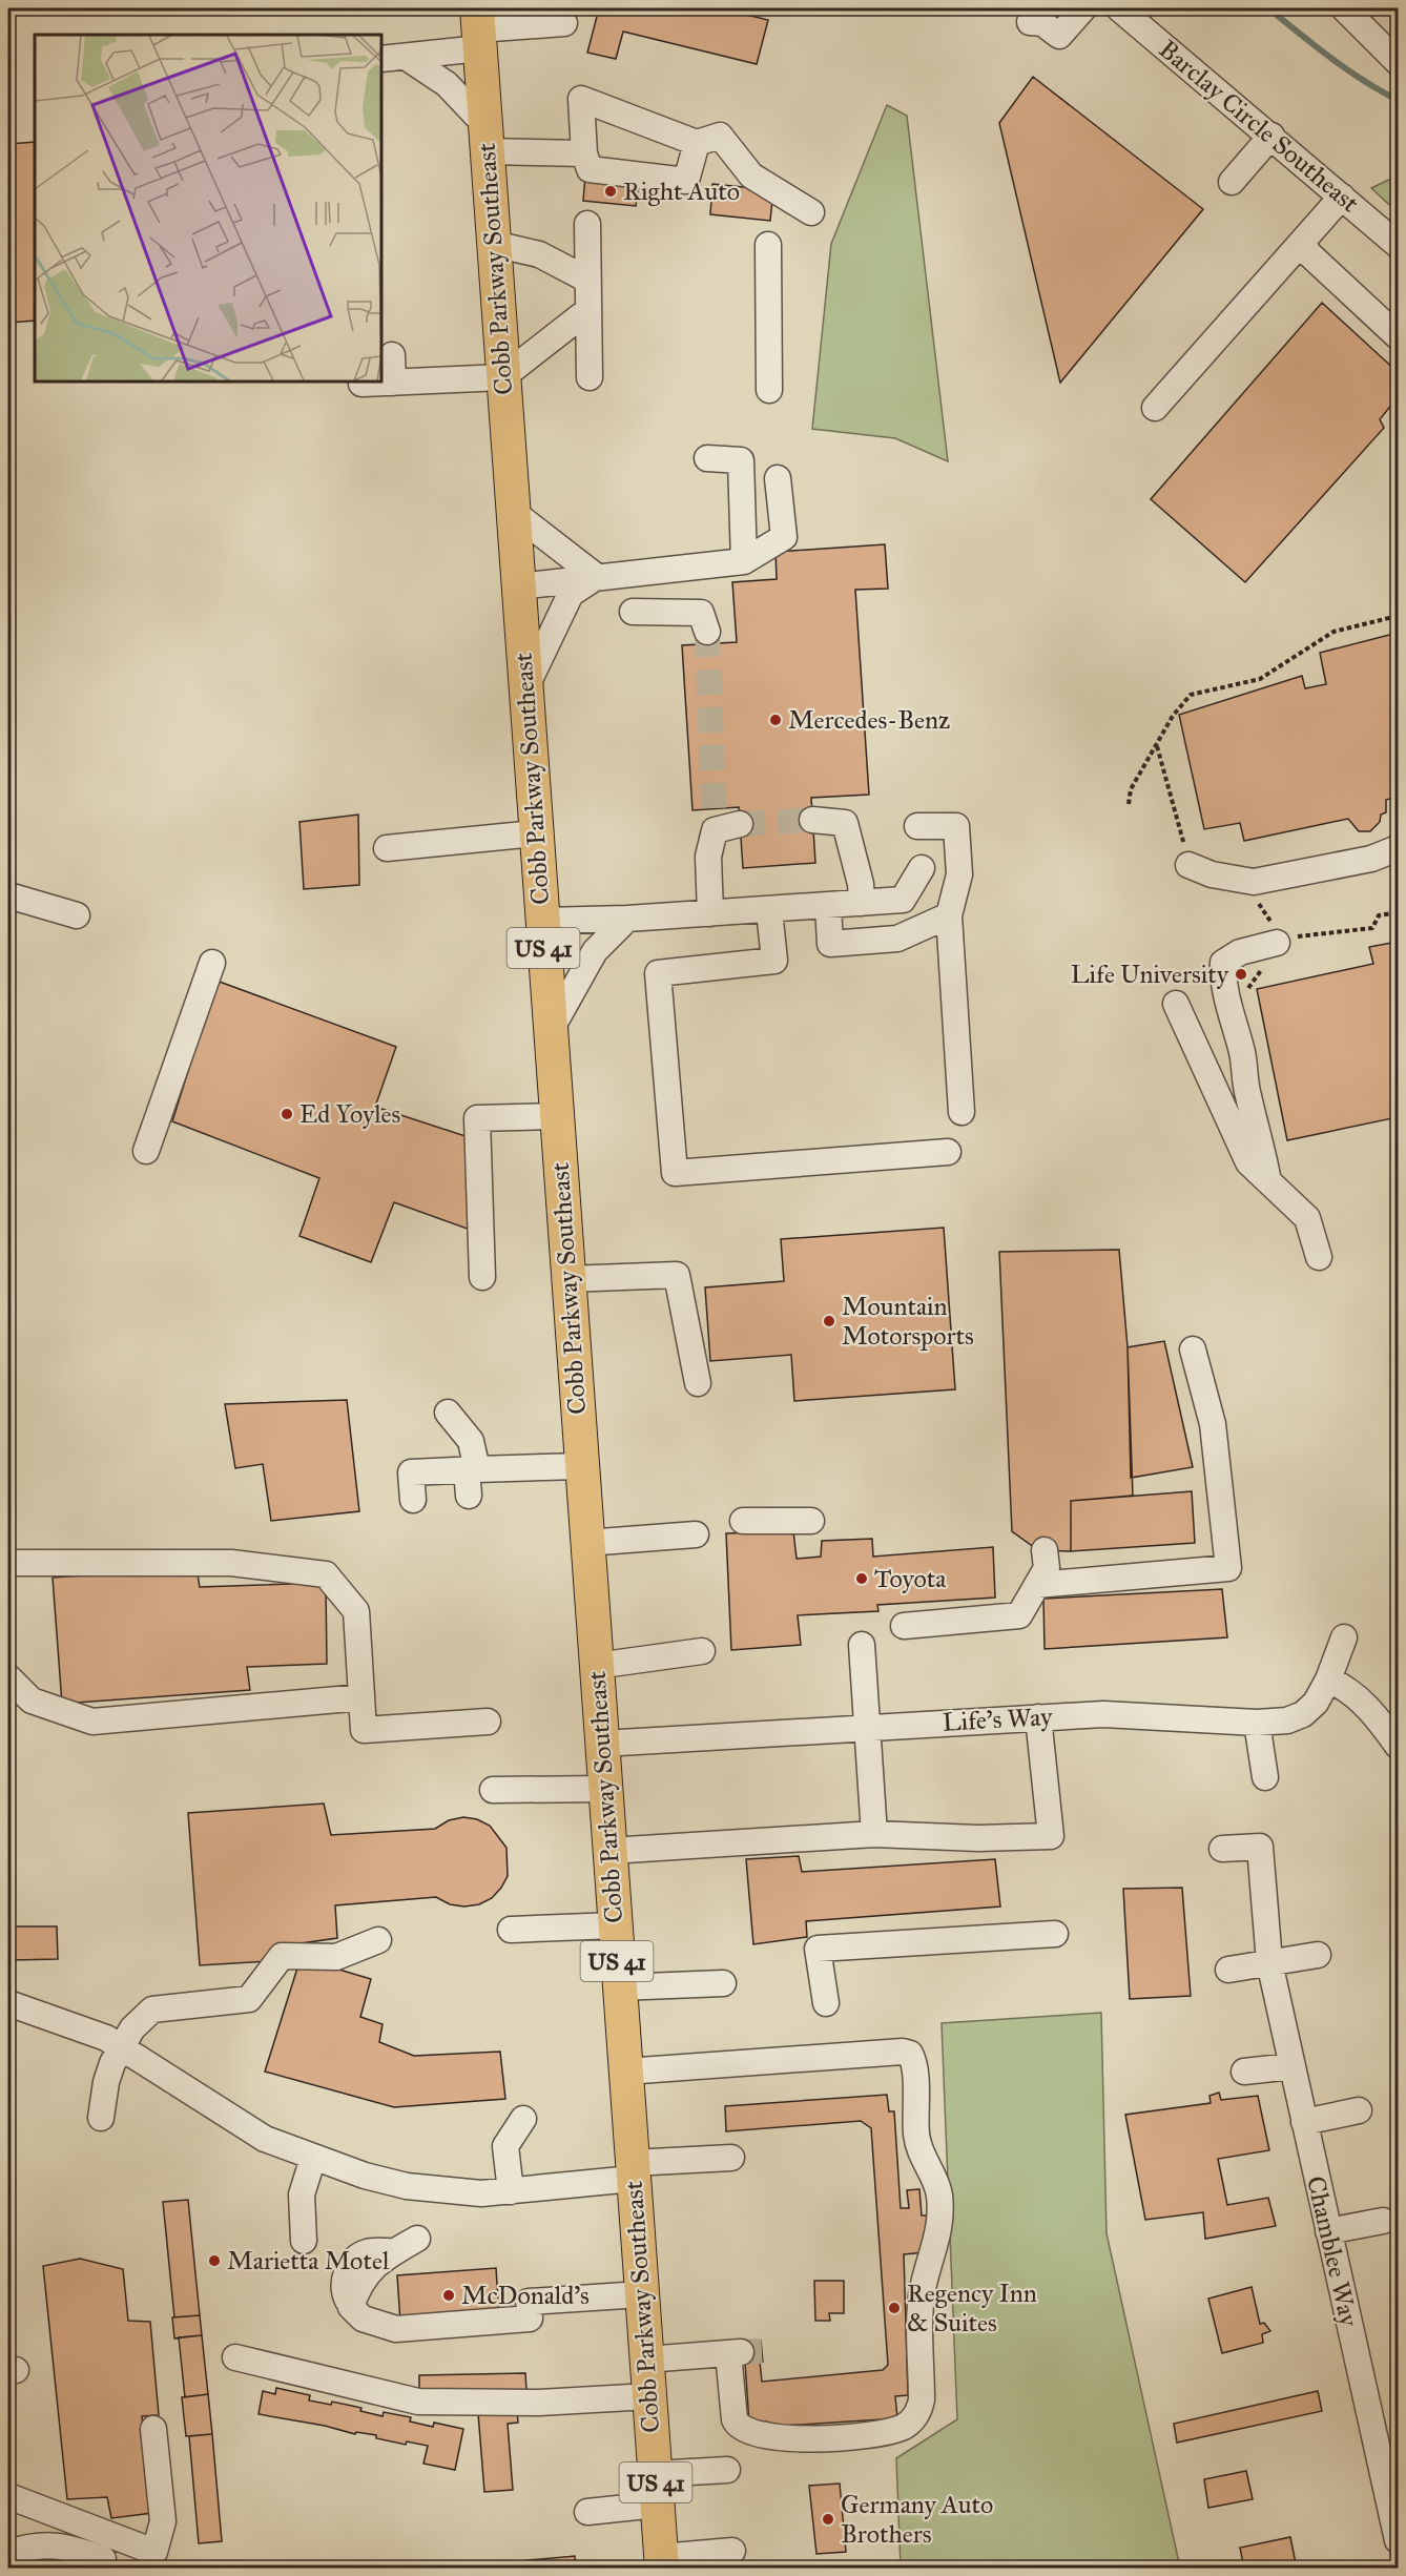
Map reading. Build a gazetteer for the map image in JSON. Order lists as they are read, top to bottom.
{
  "streets": {
    "main road": ["Cobb Parkway Southeast", "US 41"],
    "street": ["Barclay Circle Southeast", "Life's Way", "Chamblee Way"]
  },
  "crossings": [
    ["Cobb Parkway Southeast", "Life's Way"]
  ],
  "places": [
    "Right Auto",
    "Mercedes-Benz",
    "Life University",
    "Ed Yoyles",
    "Mountain Motorsports",
    "Toyota",
    "Marietta Motel",
    "McDonald's",
    "Regency Inn & Suites",
    "Germany Auto Brothers"
  ]
}
